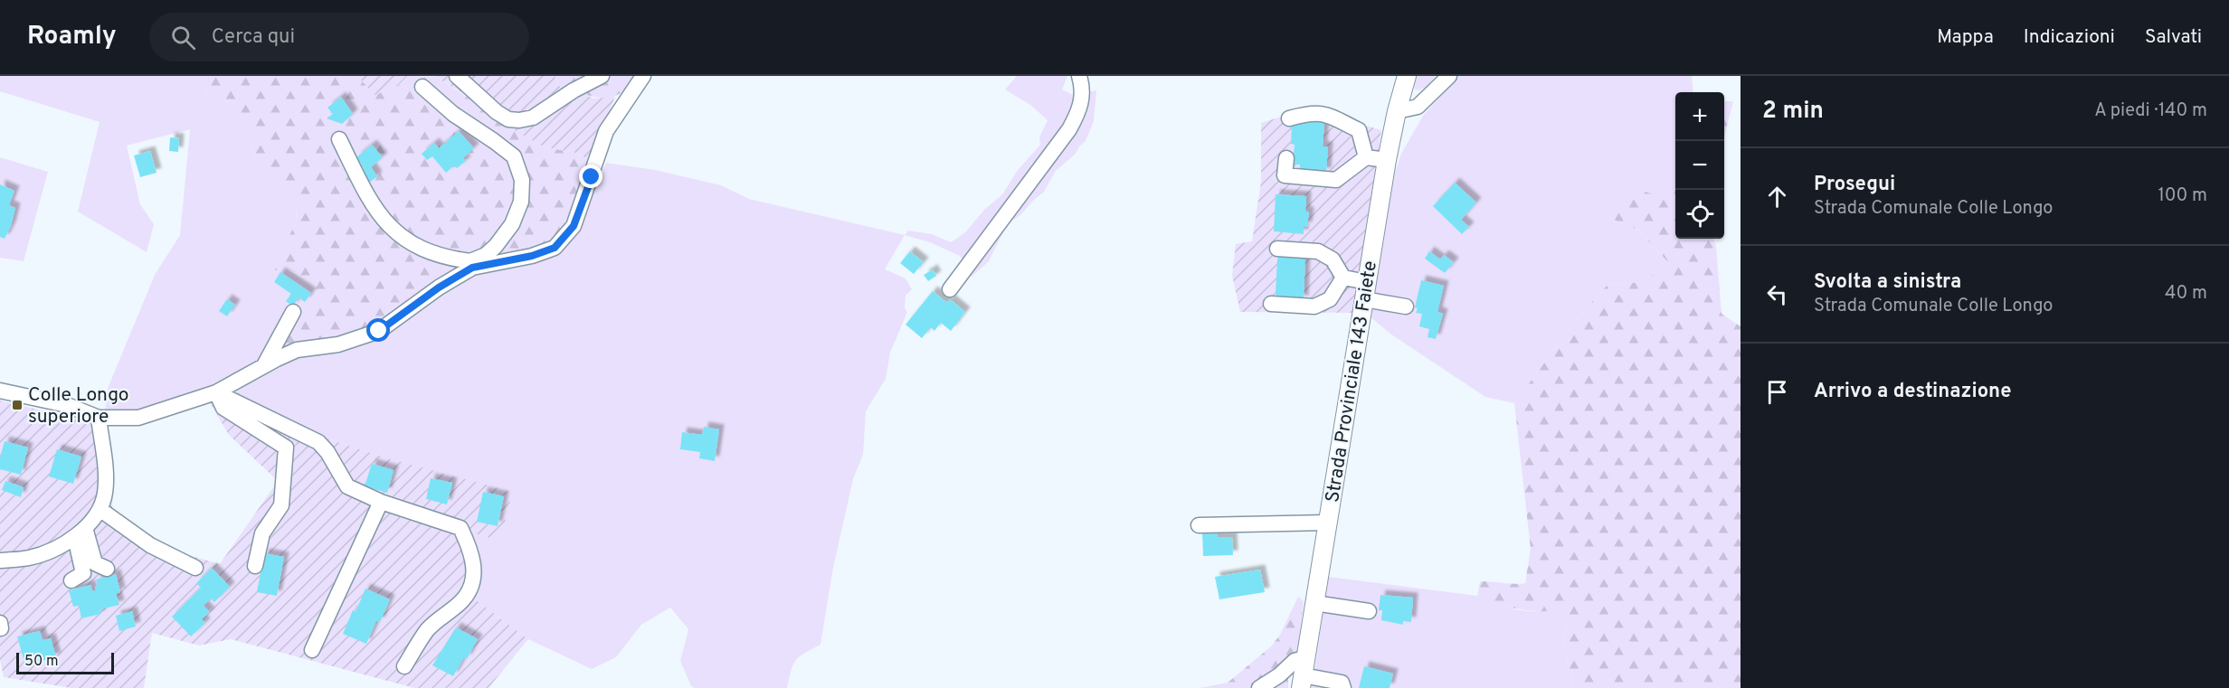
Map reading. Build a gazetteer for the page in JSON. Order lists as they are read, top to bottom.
{
  "streets": {
    "main road": ["Strada Provinciale 143 Faiete"]
  },
  "places": {
    "transit": ["Colle Longo superiore"]
  },
  "scale_bar": "50 m",
  "page": {
    "header": "Roamly",
    "search": "Cerca qui",
    "nav": ["Mappa", "Indicazioni", "Salvati"],
    "heading": ["2 min", "A piedi · 140 m"],
    "map_buttons": ["+", "−"],
    "list": [
      ["Prosegui", "Strada Comunale Colle Longo", "100 m"],
      ["Svolta a sinistra", "Strada Comunale Colle Longo", "40 m"],
      "Arrivo a destinazione"
    ],
    "scale": "50 m"
  }
}
